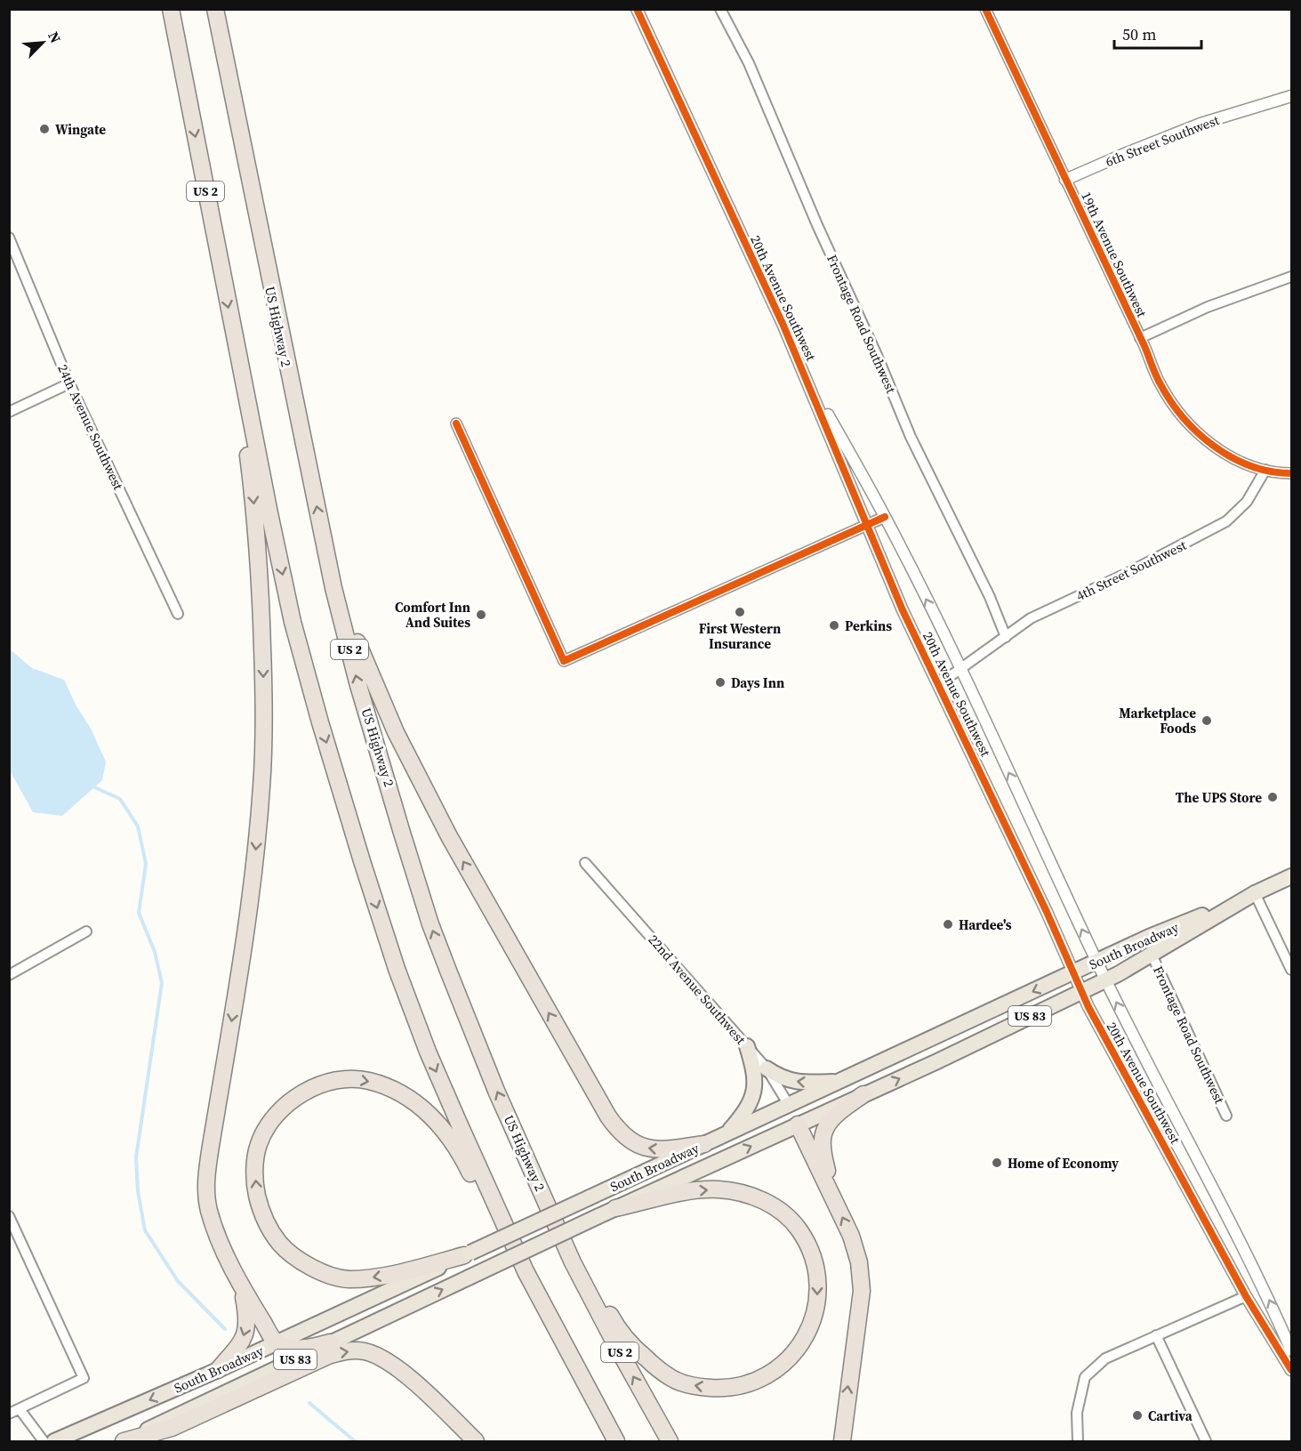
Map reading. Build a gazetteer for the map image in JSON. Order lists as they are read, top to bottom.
{
  "streets": {
    "highway": [
      "US 2",
      "US Highway 2",
      "South Broadway",
      "22nd Avenue Southwest",
      "US 83"
    ],
    "street": [
      "6th Street Southwest",
      "19th Avenue Southwest",
      "20th Avenue Southwest",
      "Frontage Road Southwest",
      "24th Avenue Southwest",
      "4th Street Southwest"
    ]
  },
  "crossings": [
    ["6th Street Southwest", "19th Avenue Southwest"],
    ["19th Avenue Southwest", "4th Street Southwest"],
    ["20th Avenue Southwest", "4th Street Southwest"],
    ["20th Avenue Southwest", "South Broadway"],
    ["Frontage Road Southwest", "4th Street Southwest"],
    ["Frontage Road Southwest", "South Broadway"],
    ["South Broadway", "22nd Avenue Southwest"]
  ],
  "places": [
    "Wingate",
    "First Western Insurance",
    "Comfort Inn And Suites",
    "Perkins",
    "Days Inn",
    "Marketplace Foods",
    "The UPS Store",
    "Hardee's",
    "Home of Economy",
    "Cartiva"
  ],
  "scale_bar": "50 m",
  "north": "top right"
}
